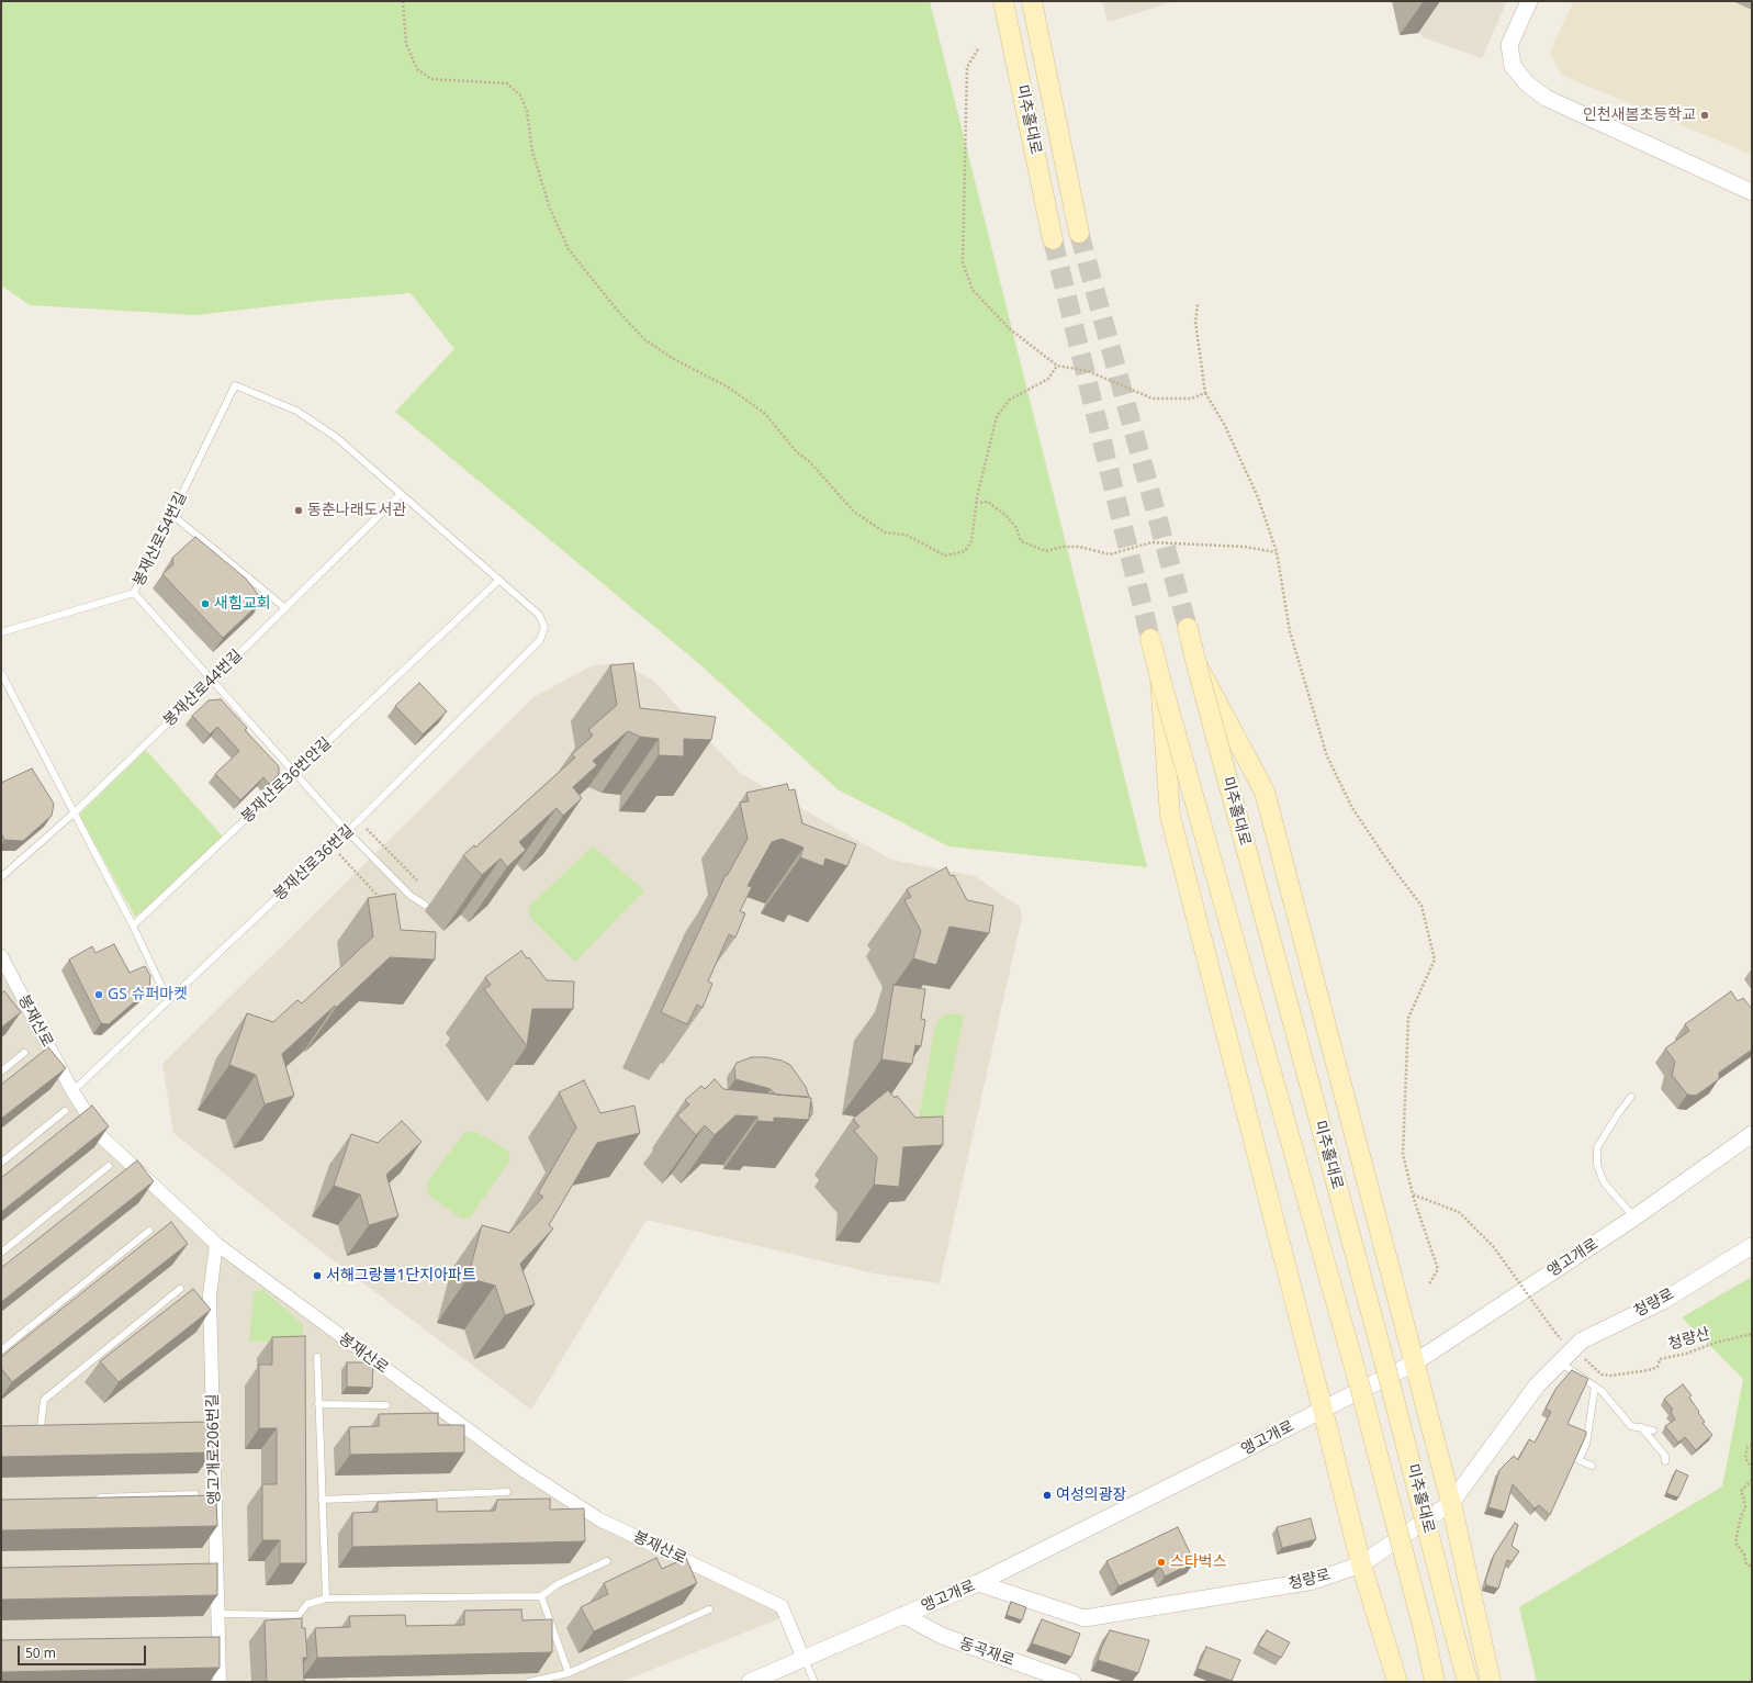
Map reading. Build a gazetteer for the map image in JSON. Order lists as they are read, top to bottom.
{
  "streets": {
    "main road": ["미추홀대로"],
    "street": [
      "봉재산로",
      "앵고개로",
      "청량로",
      "앵고개로206번길",
      "동곡재로"
    ],
    "lane": [
      "봉재산로54번길",
      "봉재산로44번길",
      "봉재산로36번안길",
      "봉재산로36번길"
    ],
    "path": ["청량산"]
  },
  "crossings": [
    ["봉재산로54번길", "봉재산로44번길"],
    ["봉재산로36번안길", "봉재산로36번길"],
    ["봉재산로36번길", "봉재산로"],
    ["봉재산로", "앵고개로"],
    ["봉재산로", "앵고개로206번길"],
    ["앵고개로", "청량로"],
    ["앵고개로", "동곡재로"],
    ["청량로", "청량산"]
  ],
  "places": [
    "인천새봄초등학교",
    "동춘나래도서관",
    "새힘교회",
    "GS 슈퍼마켓",
    "서해그랑블1단지아파트",
    "여성의광장",
    "스타벅스"
  ],
  "scale_bar": "50 m"
}
